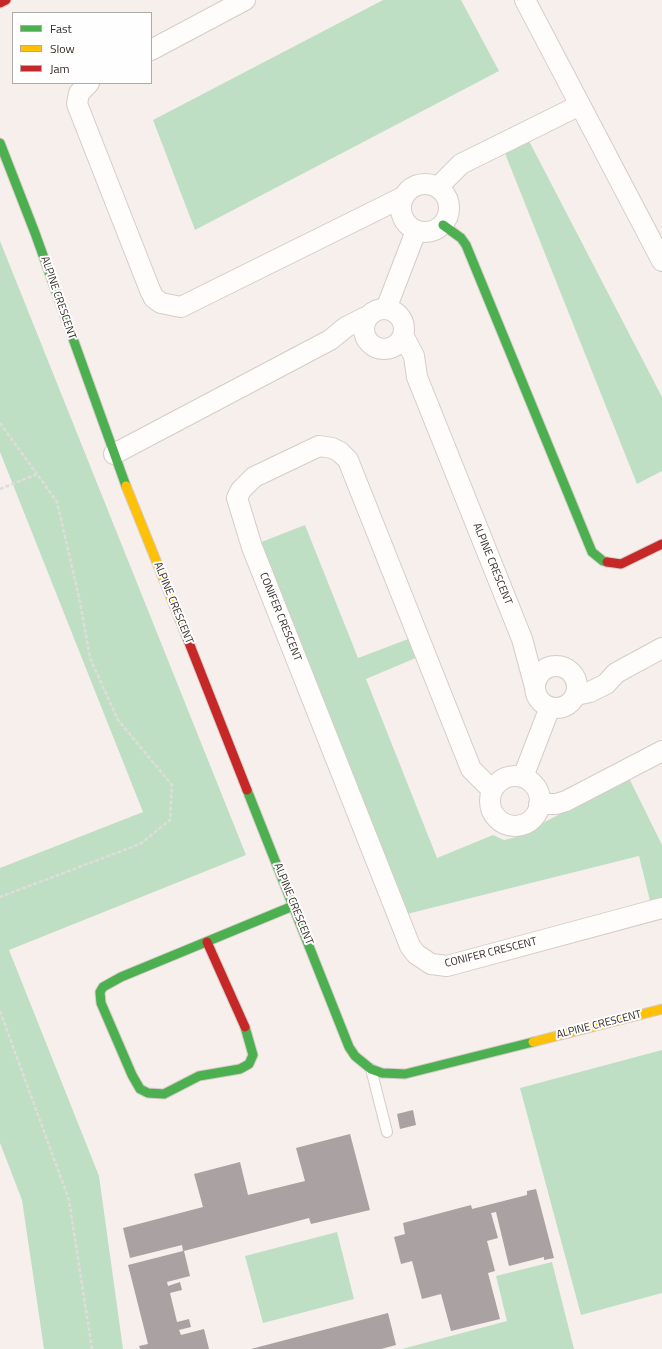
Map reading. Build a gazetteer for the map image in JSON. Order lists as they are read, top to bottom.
{
  "streets": {
    "street": ["ALPINE CRESCENT", "CONIFER CRESCENT"]
  },
  "legend": ["Fast", "Slow", "Jam"]
}
